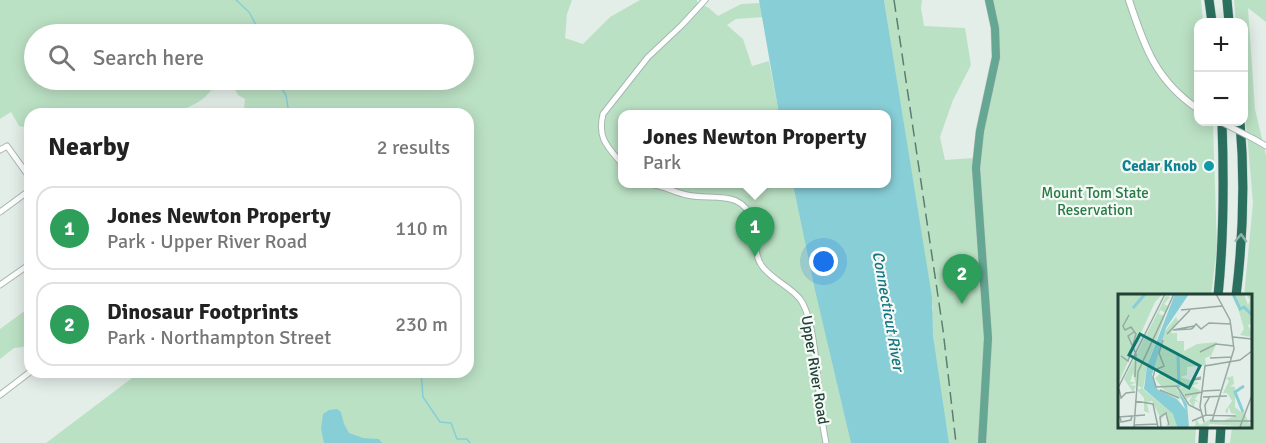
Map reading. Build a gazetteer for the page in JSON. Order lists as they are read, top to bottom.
{
  "streets": {
    "street": ["Upper River Road"]
  },
  "water": ["Connecticut River"],
  "parks": ["Mount Tom State Reservation"],
  "places": ["Cedar Knob"],
  "page": {
    "map_buttons": ["+", "−"],
    "search": "Search here",
    "heading": ["Nearby", "2 results"],
    "popup": ["Jones Newton Property", "Park"],
    "list": [
      {
        "mark": "1",
        "name": "Jones Newton Property",
        "note": "Park · Upper River Road",
        "value": "110 m"
      },
      {
        "mark": "2",
        "name": "Dinosaur Footprints",
        "note": "Park · Northampton Street",
        "value": "230 m"
      }
    ],
    "pins": ["1", "2"]
  }
}
